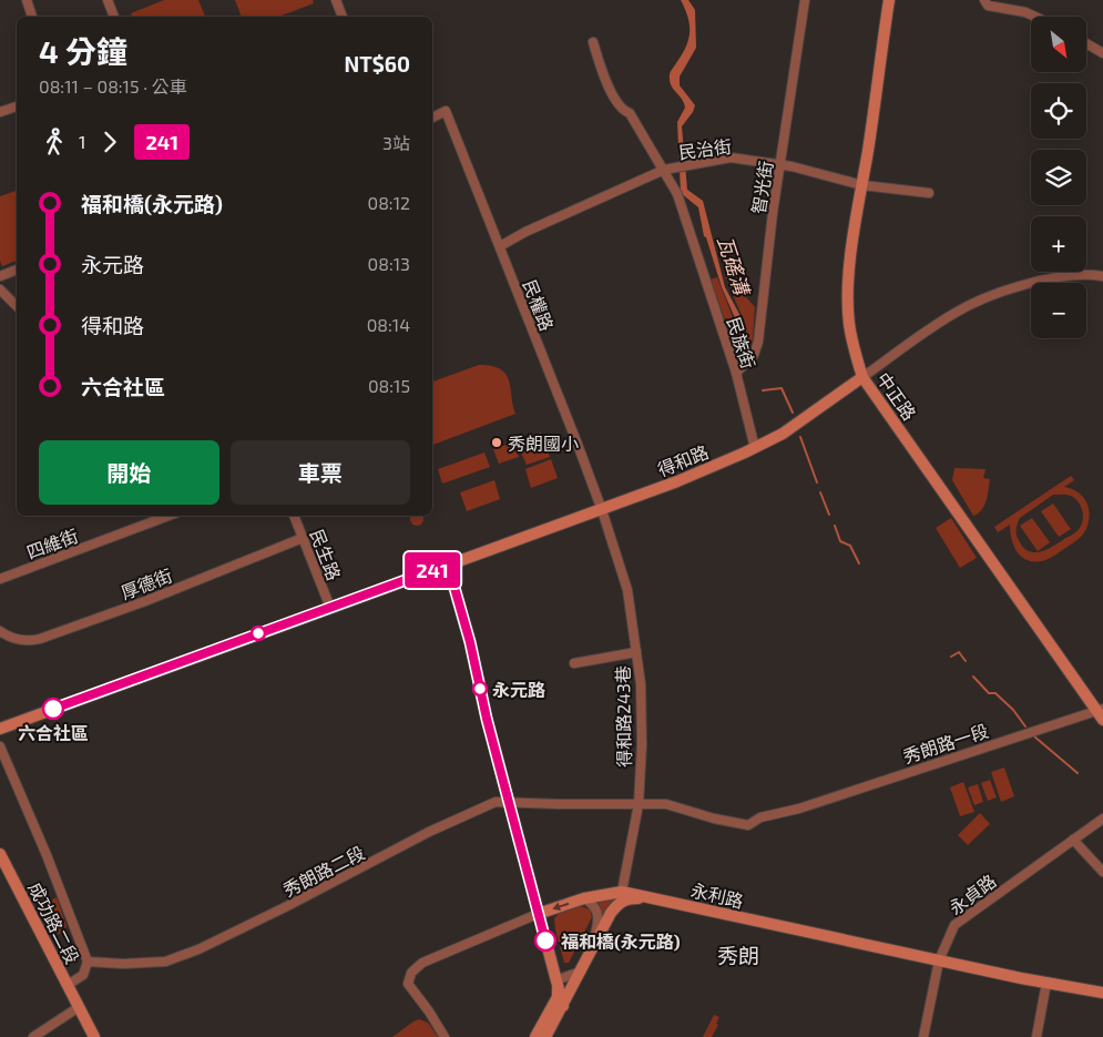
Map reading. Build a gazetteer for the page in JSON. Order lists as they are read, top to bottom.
{
  "streets": {
    "street": [
      "民治街",
      "智光街",
      "民權路",
      "民族街",
      "中正路",
      "得和路",
      "四維街",
      "民生路",
      "厚德街",
      "得和路243巷",
      "秀朗路一段",
      "秀朗路二段",
      "永貞路",
      "永利路",
      "成功路二段"
    ]
  },
  "crossings": [
    ["民治街", "智光街"],
    ["民治街", "民權路"],
    ["民治街", "民族街"],
    ["民治街", "中正路"],
    ["智光街", "民族街"],
    ["民權路", "得和路"],
    ["民權路", "得和路243巷"],
    ["民族街", "得和路"],
    ["中正路", "得和路"],
    ["中正路", "秀朗路一段"],
    ["得和路", "民生路"],
    ["得和路", "得和路243巷"],
    ["民生路", "厚德街"],
    ["得和路243巷", "秀朗路二段"],
    ["得和路243巷", "永利路"],
    ["秀朗路一段", "秀朗路二段"],
    ["永貞路", "永利路"]
  ],
  "districts": ["秀朗"],
  "water": ["瓦磘溝"],
  "places": [
    "秀朗國小",
    "永元路",
    "六合社區",
    "福和橋(永元路)"
  ],
  "lines": ["bus line 241"],
  "north": "bottom right",
  "page": {
    "on_map": "241",
    "map_buttons": ["+", "−"],
    "heading": ["4 分鐘", "08:11 – 08:15 · 公車", "NT$60"],
    "legs": ["1", "241", "3站"],
    "list": [
      {
        "name": "福和橋(永元路)",
        "value": "08:12"
      },
      {
        "name": "永元路",
        "value": "08:13"
      },
      {
        "name": "得和路",
        "value": "08:14"
      },
      {
        "name": "六合社區",
        "value": "08:15"
      }
    ],
    "buttons": ["開始", "車票"]
  }
}
